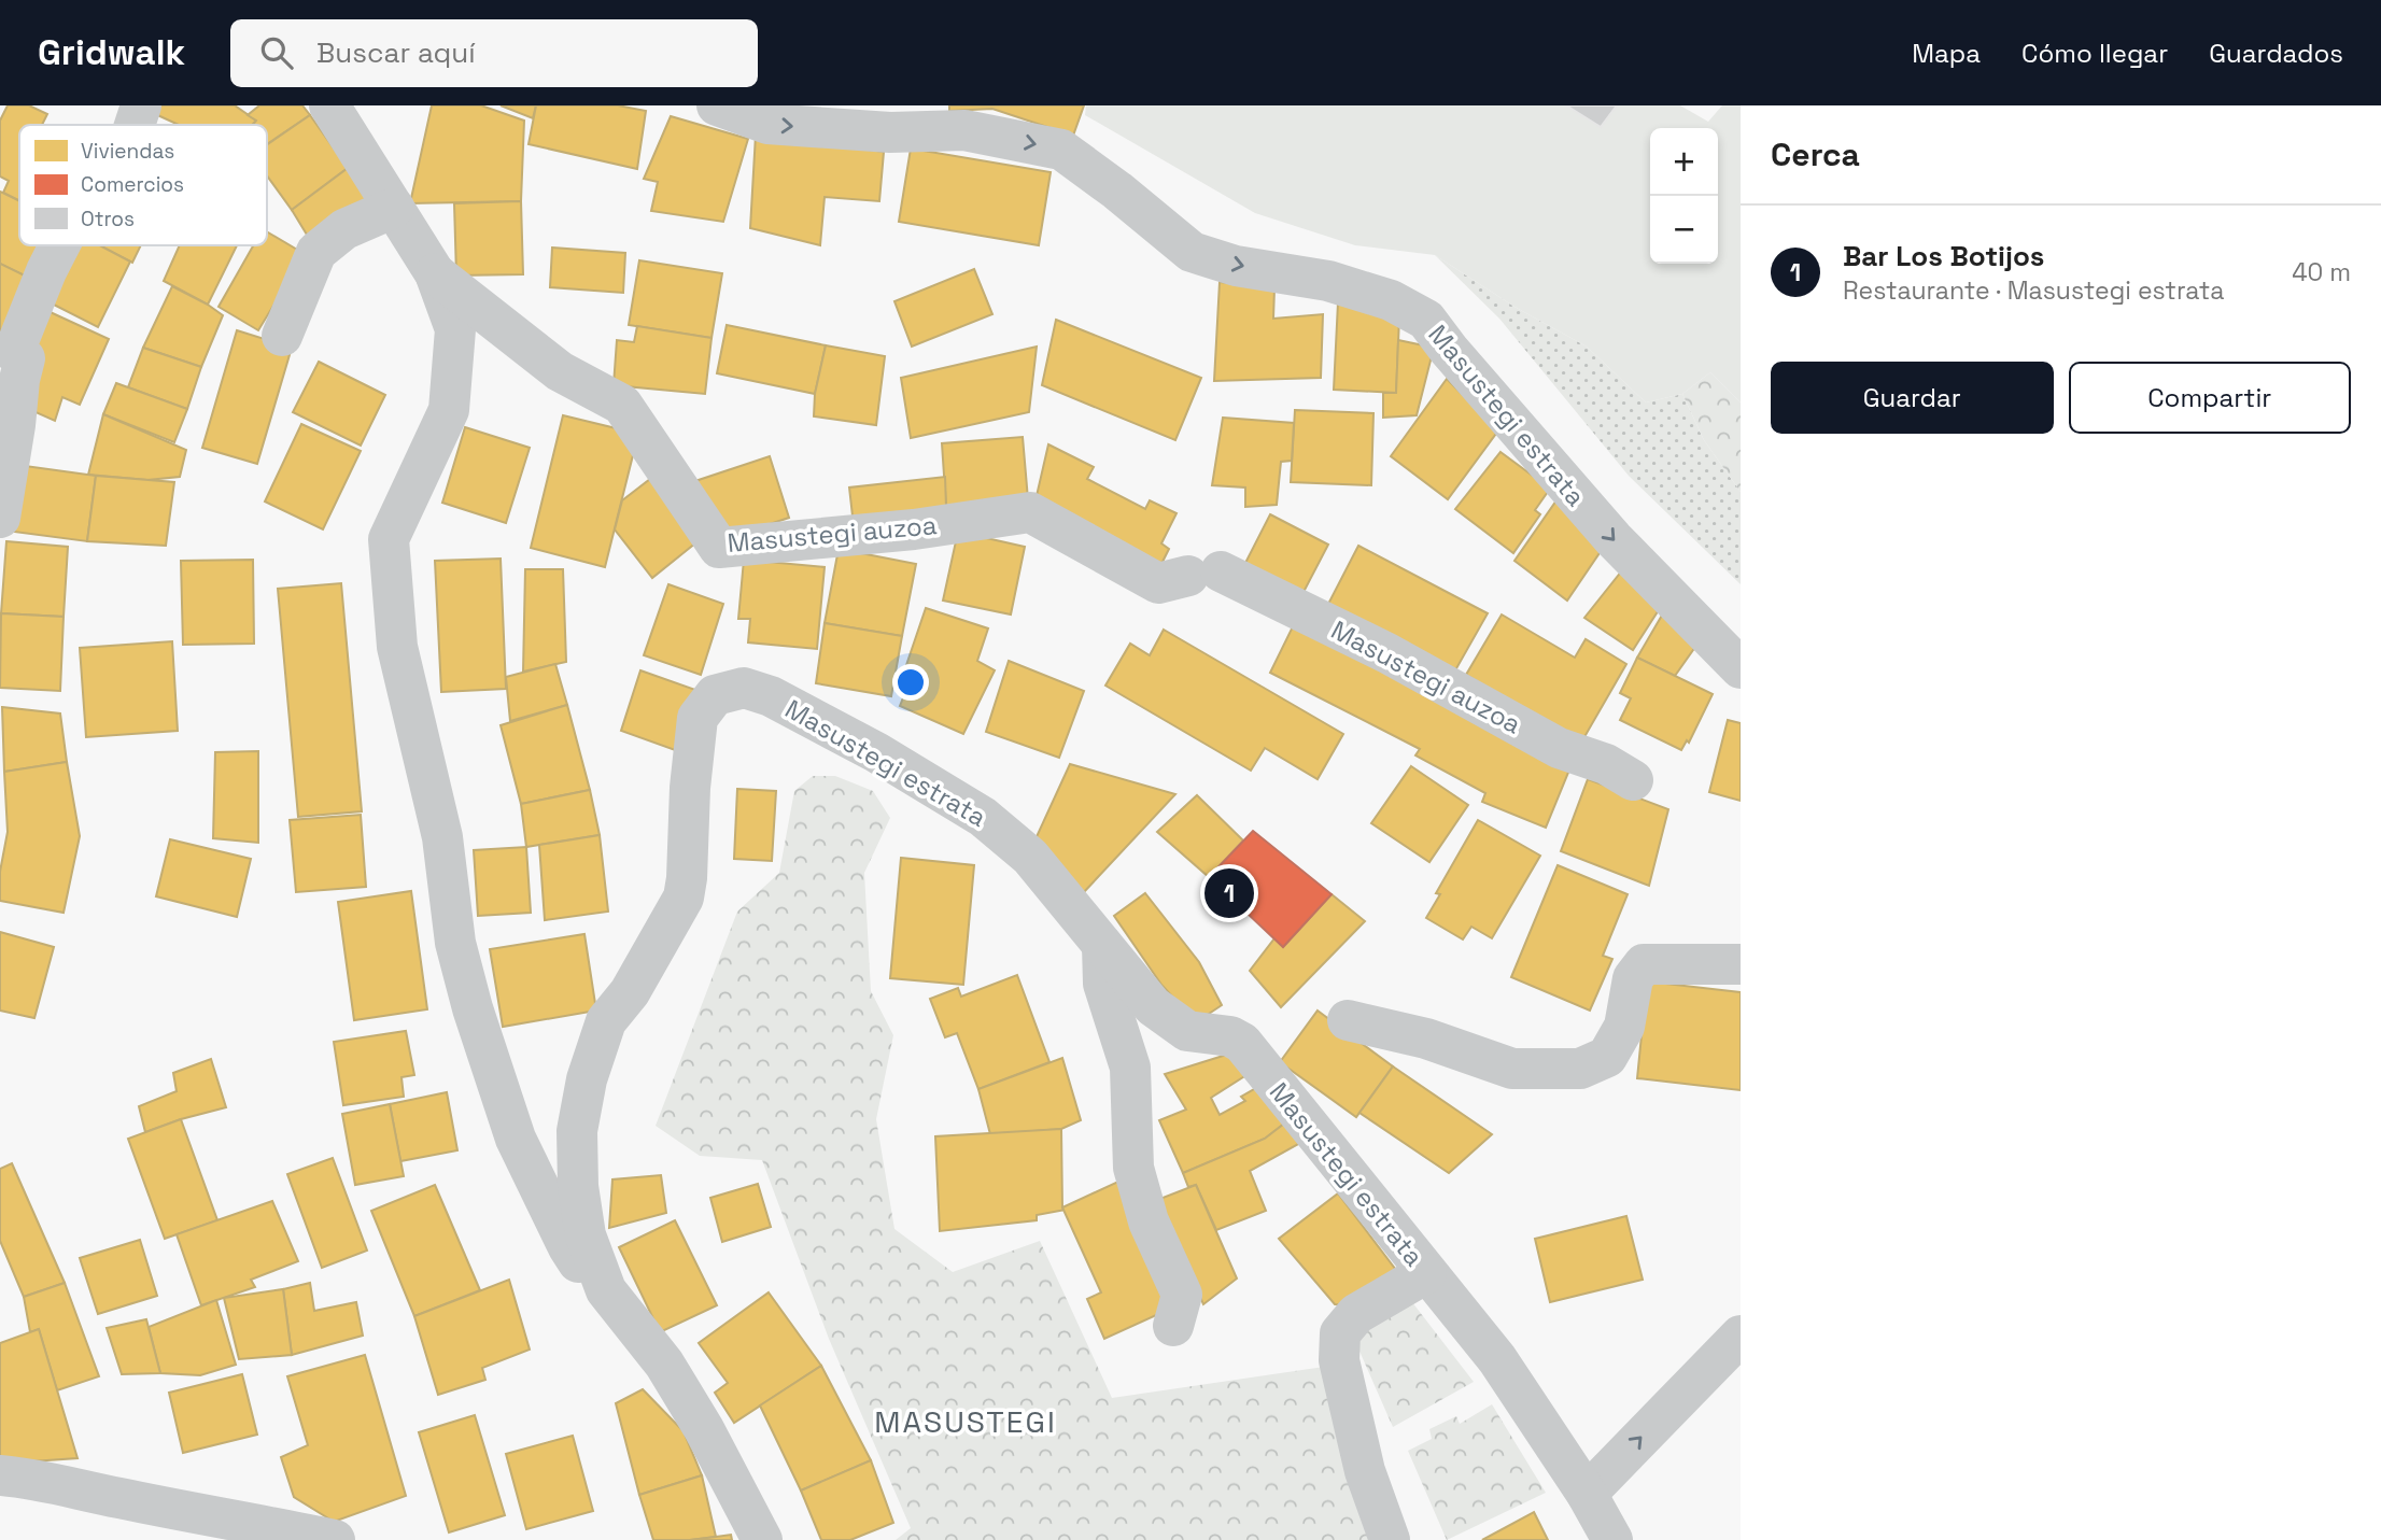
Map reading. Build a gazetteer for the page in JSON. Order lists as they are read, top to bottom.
{
  "streets": {
    "street": ["Masustegi estrata", "Masustegi auzoa"]
  },
  "districts": ["MASUSTEGI"],
  "legend": ["Viviendas", "Comercios", "Otros"],
  "page": {
    "header": "Gridwalk",
    "search": "Buscar aquí",
    "nav": ["Mapa", "Cómo llegar", "Guardados"],
    "heading": "Cerca",
    "map_buttons": ["+", "−"],
    "list": [
      {
        "mark": "1",
        "name": "Bar Los Botijos",
        "note": "Restaurante · Masustegi estrata",
        "value": "40 m"
      }
    ],
    "buttons": ["Guardar", "Compartir"],
    "pins": "1"
  }
}
